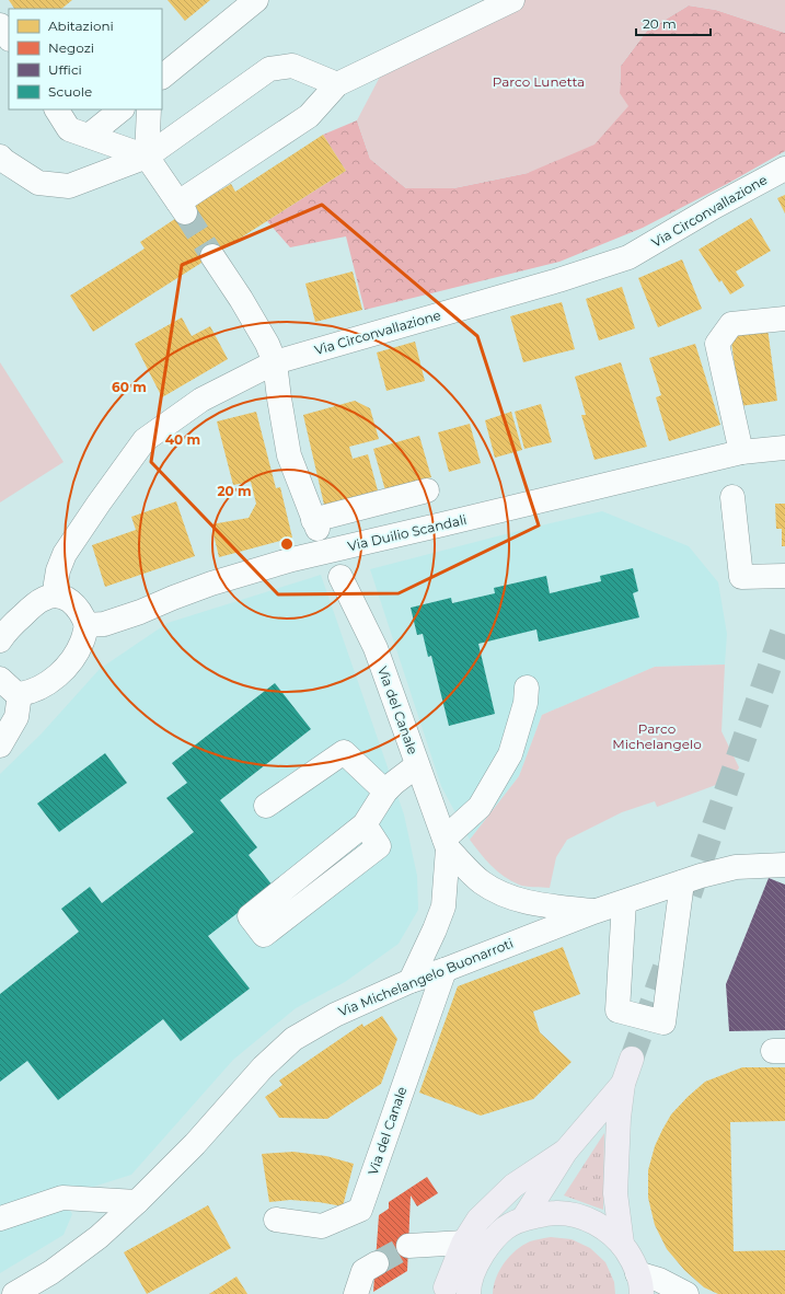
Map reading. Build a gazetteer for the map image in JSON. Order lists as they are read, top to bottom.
{
  "streets": {
    "street": [
      "Via Circonvallazione",
      "Via Duilio Scandali",
      "Via del Canale",
      "Via Michelangelo Buonarroti"
    ]
  },
  "crossings": [
    ["Via del Canale", "Via Michelangelo Buonarroti"]
  ],
  "parks": ["Parco Lunetta", "Parco Michelangelo"],
  "legend": [
    "Abitazioni",
    "Negozi",
    "Uffici",
    "Scuole"
  ],
  "scale_bar": "20 m",
  "rings": ["60 m", "40 m", "20 m"]
}
